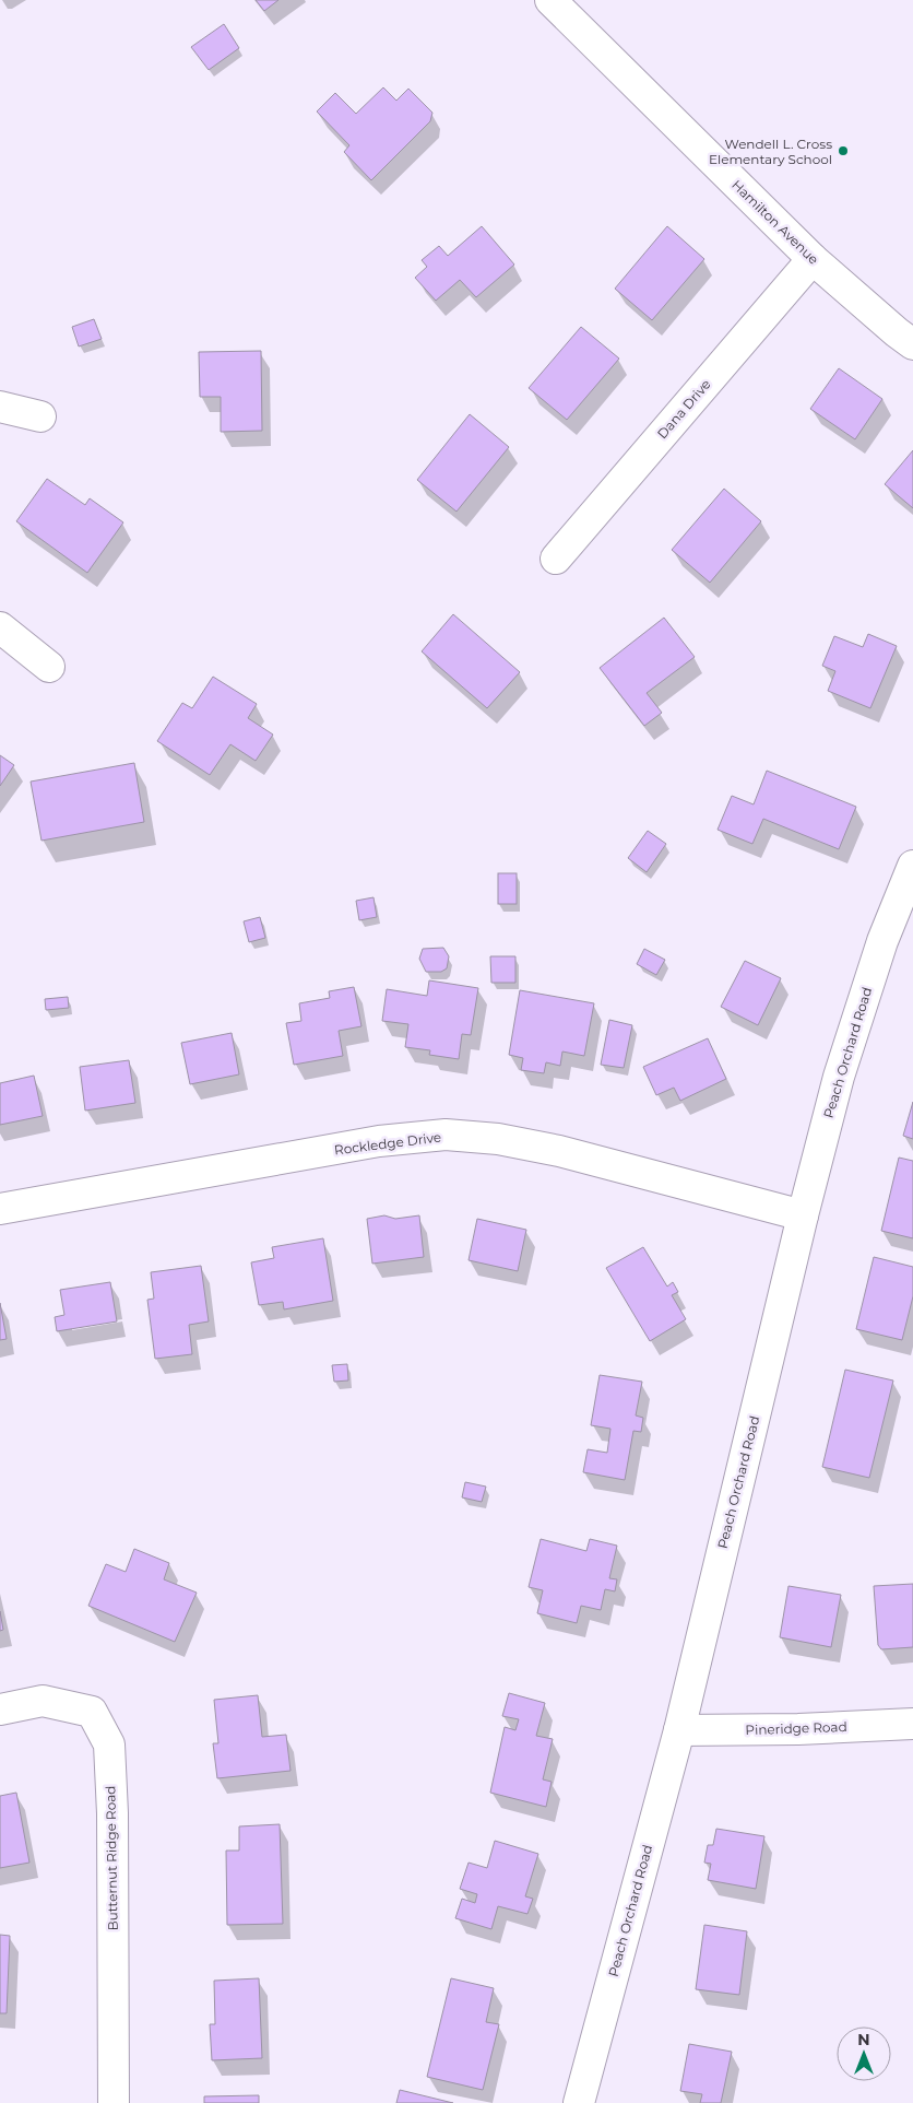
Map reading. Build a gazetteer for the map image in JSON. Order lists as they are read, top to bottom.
{
  "streets": {
    "street": [
      "Hamilton Avenue",
      "Dana Drive",
      "Peach Orchard Road",
      "Rockledge Drive",
      "Pineridge Road",
      "Butternut Ridge Road"
    ]
  },
  "crossings": [
    ["Hamilton Avenue", "Dana Drive"],
    ["Peach Orchard Road", "Rockledge Drive"],
    ["Peach Orchard Road", "Pineridge Road"]
  ],
  "places": ["Wendell L. Cross Elementary School"],
  "north": "top"
}
